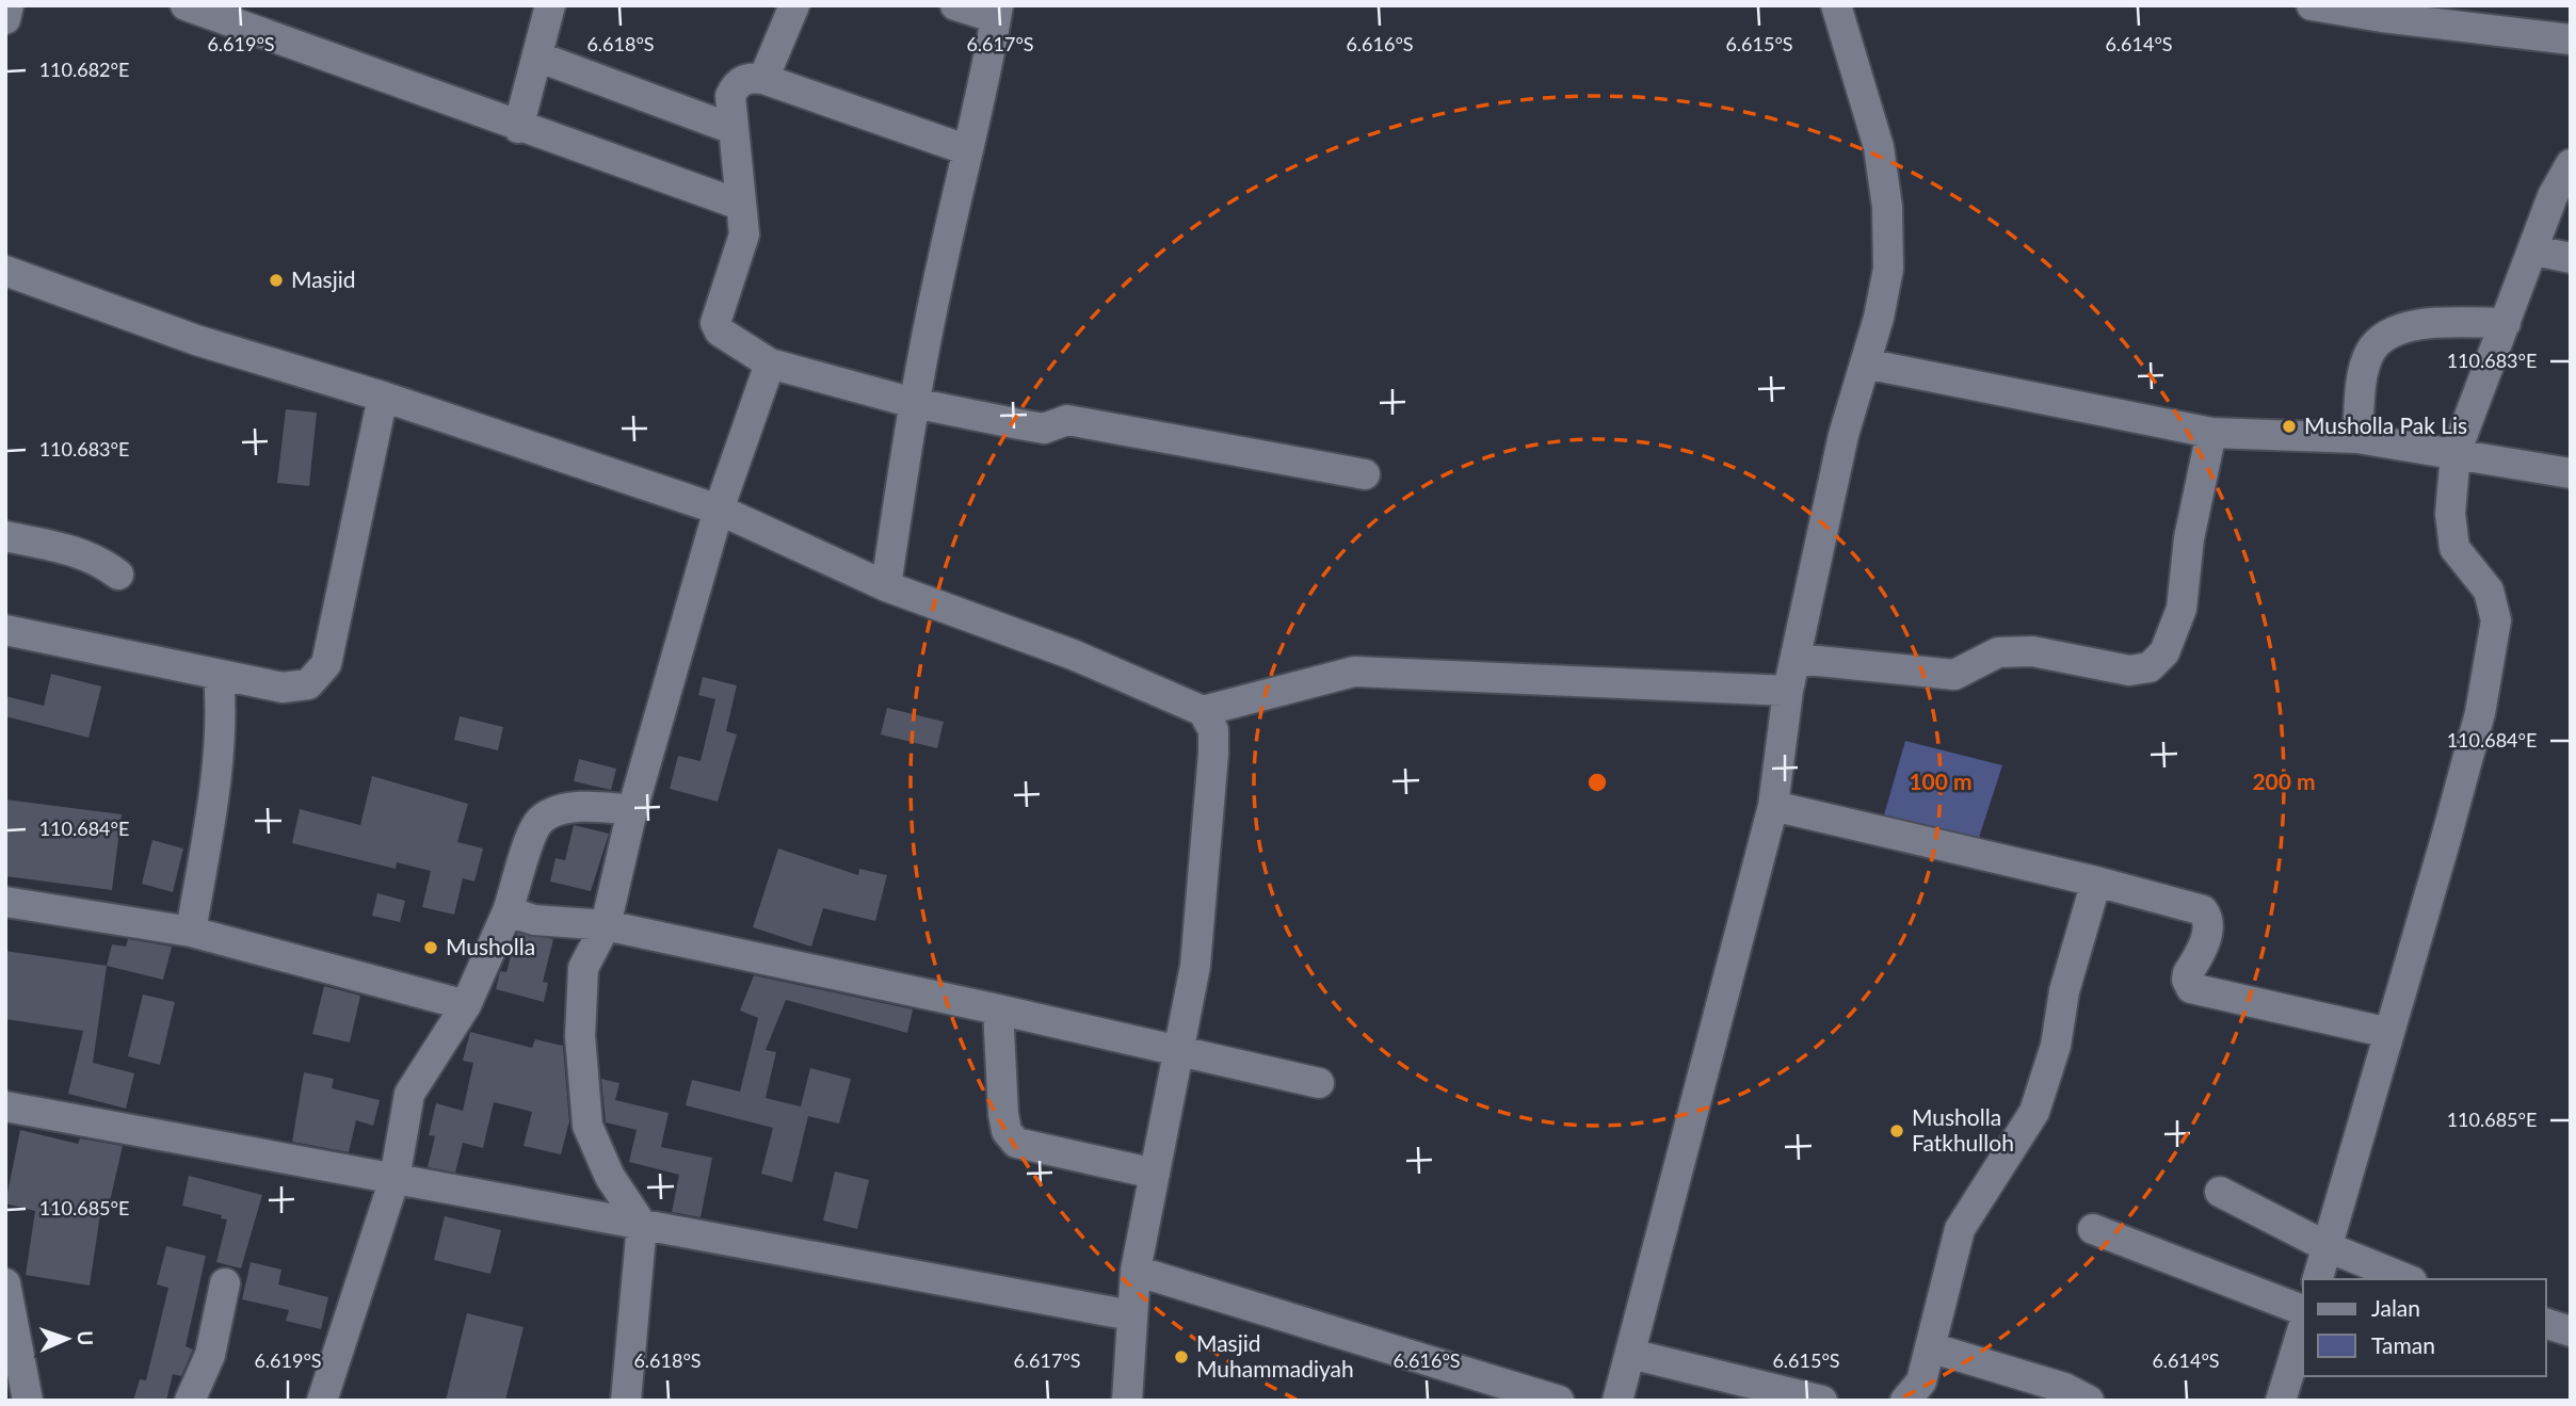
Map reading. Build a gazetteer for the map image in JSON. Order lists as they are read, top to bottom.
{
  "places": [
    "Masjid",
    "Musholla Pak Lis",
    "Musholla",
    "Musholla Fatkhulloh",
    "Masjid Muhammadiyah"
  ],
  "legend": ["Jalan", "Taman"],
  "north": "right",
  "coordinates": [
    "6.619°S",
    "6.618°S",
    "6.617°S",
    "6.616°S",
    "6.615°S",
    "6.614°S",
    "110.682°E",
    "110.683°E",
    "110.684°E",
    "110.685°E"
  ],
  "rings": ["100 m", "200 m"]
}
